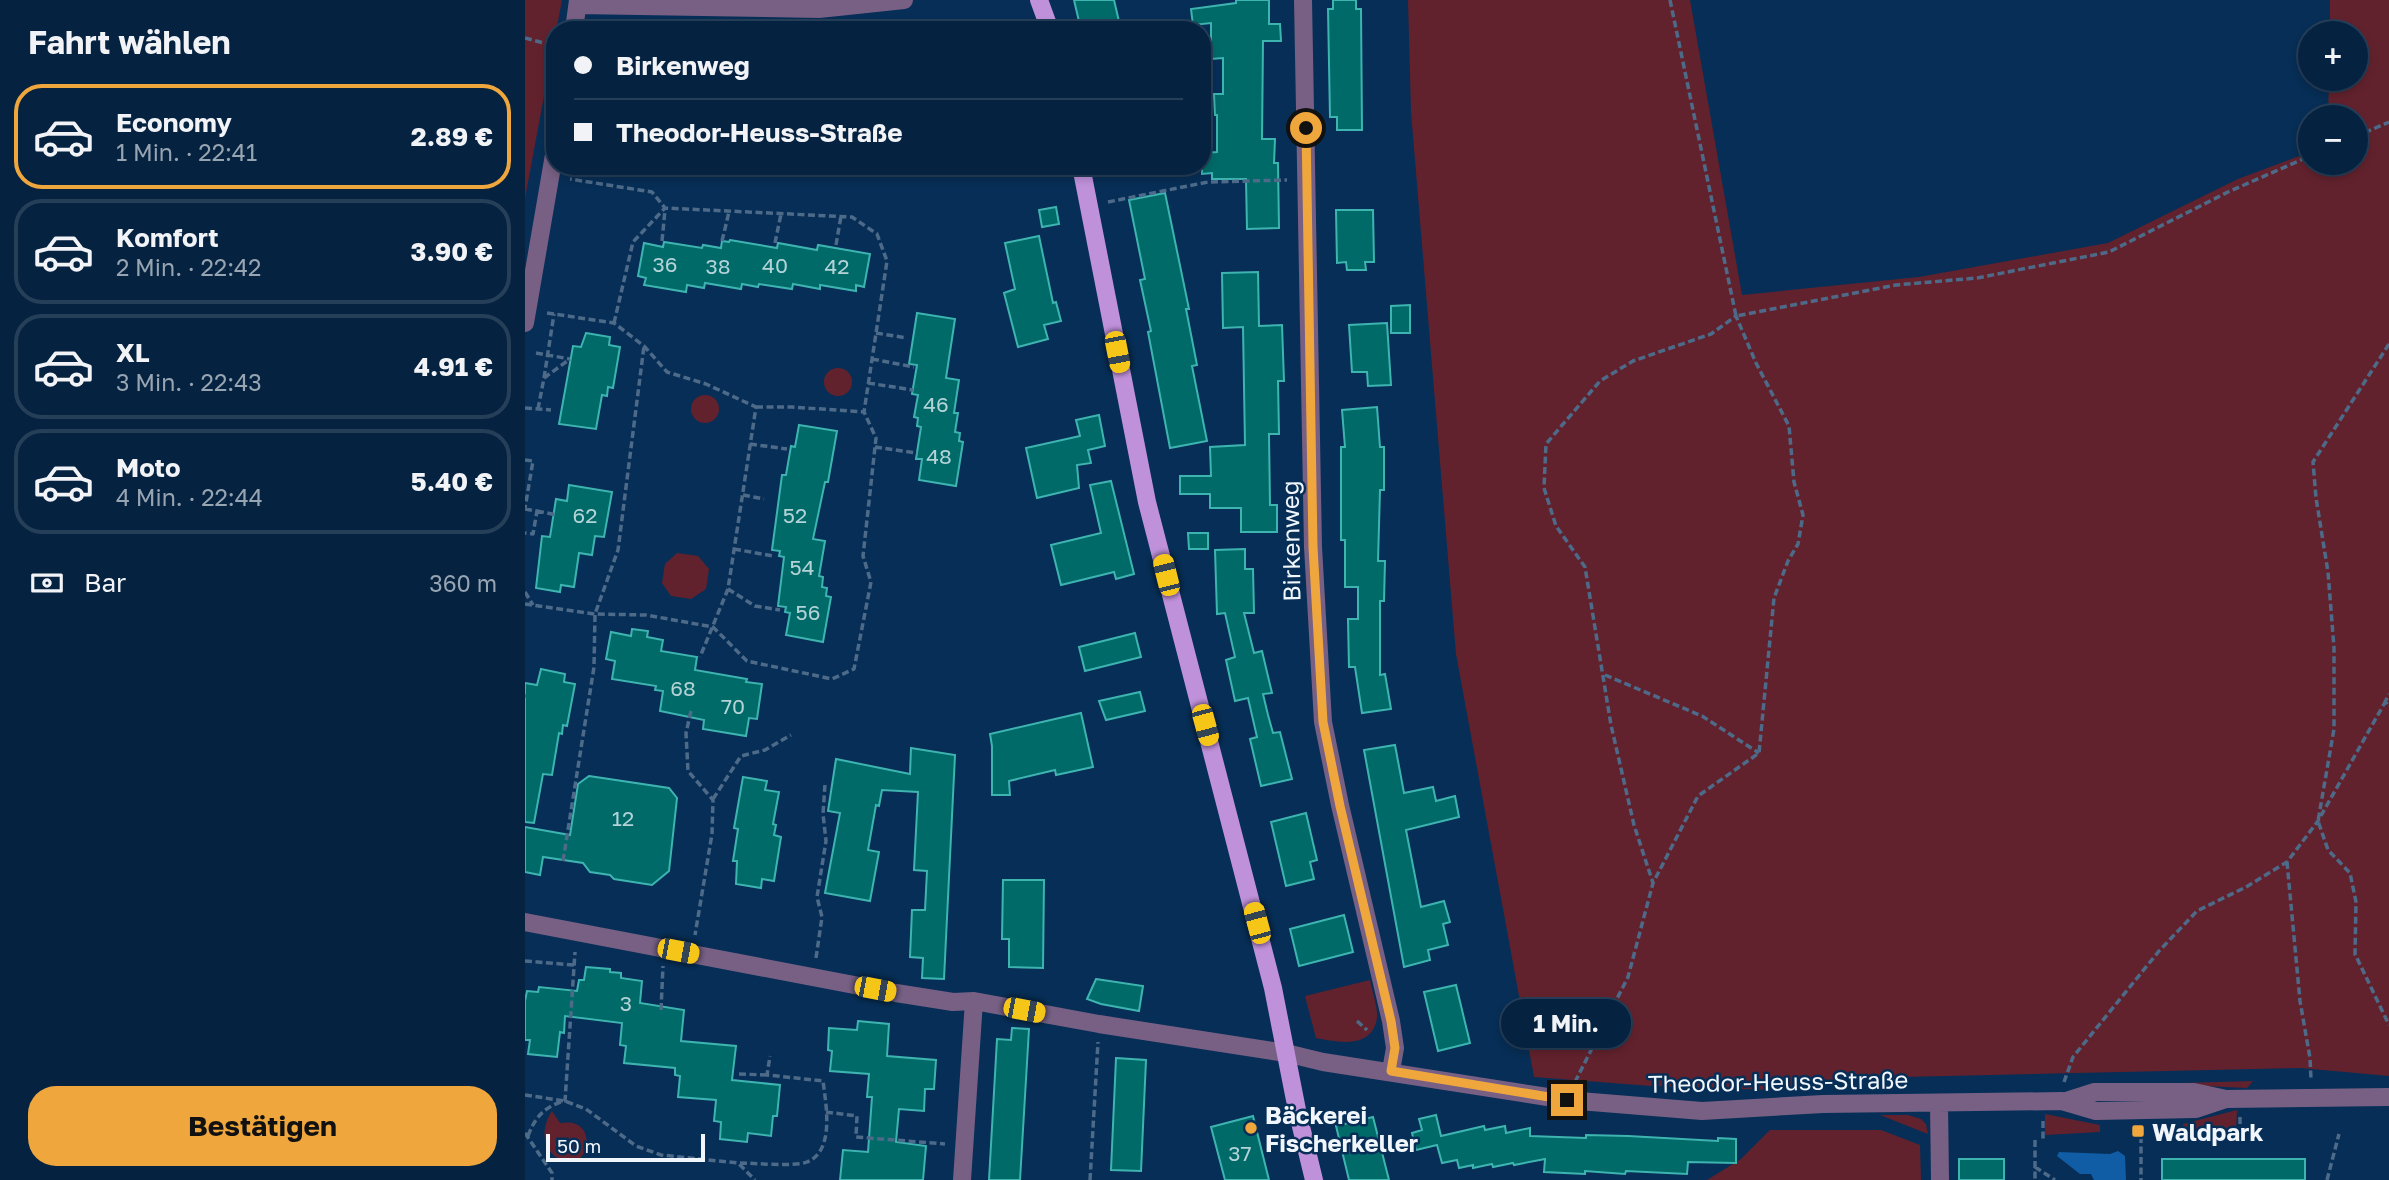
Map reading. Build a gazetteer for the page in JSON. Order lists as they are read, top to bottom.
{
  "streets": {
    "street": ["Birkenweg", "Theodor-Heuss-Straße"]
  },
  "crossings": [
    ["Birkenweg", "Theodor-Heuss-Straße"]
  ],
  "places": {
    "other": ["Bäckerei Fischerkeller"],
    "transit": ["Waldpark"]
  },
  "house_numbers": [
    "36",
    "40",
    "38",
    "42",
    "46",
    "48",
    "62",
    "52",
    "54",
    "56",
    "68",
    "70",
    "12",
    "3",
    "37"
  ],
  "scale_bar": "50 m",
  "page": {
    "heading": "Fahrt wählen",
    "map_buttons": ["+", "−"],
    "banner": ["Birkenweg", "Theodor-Heuss-Straße"],
    "list": [
      {
        "name": "Economy",
        "note": "1 Min. · 22:41",
        "value": "2.89 €"
      },
      {
        "name": "Komfort",
        "note": "2 Min. · 22:42",
        "value": "3.90 €"
      },
      {
        "name": "XL",
        "note": "3 Min. · 22:43",
        "value": "4.91 €"
      },
      {
        "name": "Moto",
        "note": "4 Min. · 22:44",
        "value": "5.40 €"
      }
    ],
    "pay": ["Bar", "360 m"],
    "bubble": "1 Min.",
    "buttons": "Bestätigen",
    "scale": "50 m"
  }
}
